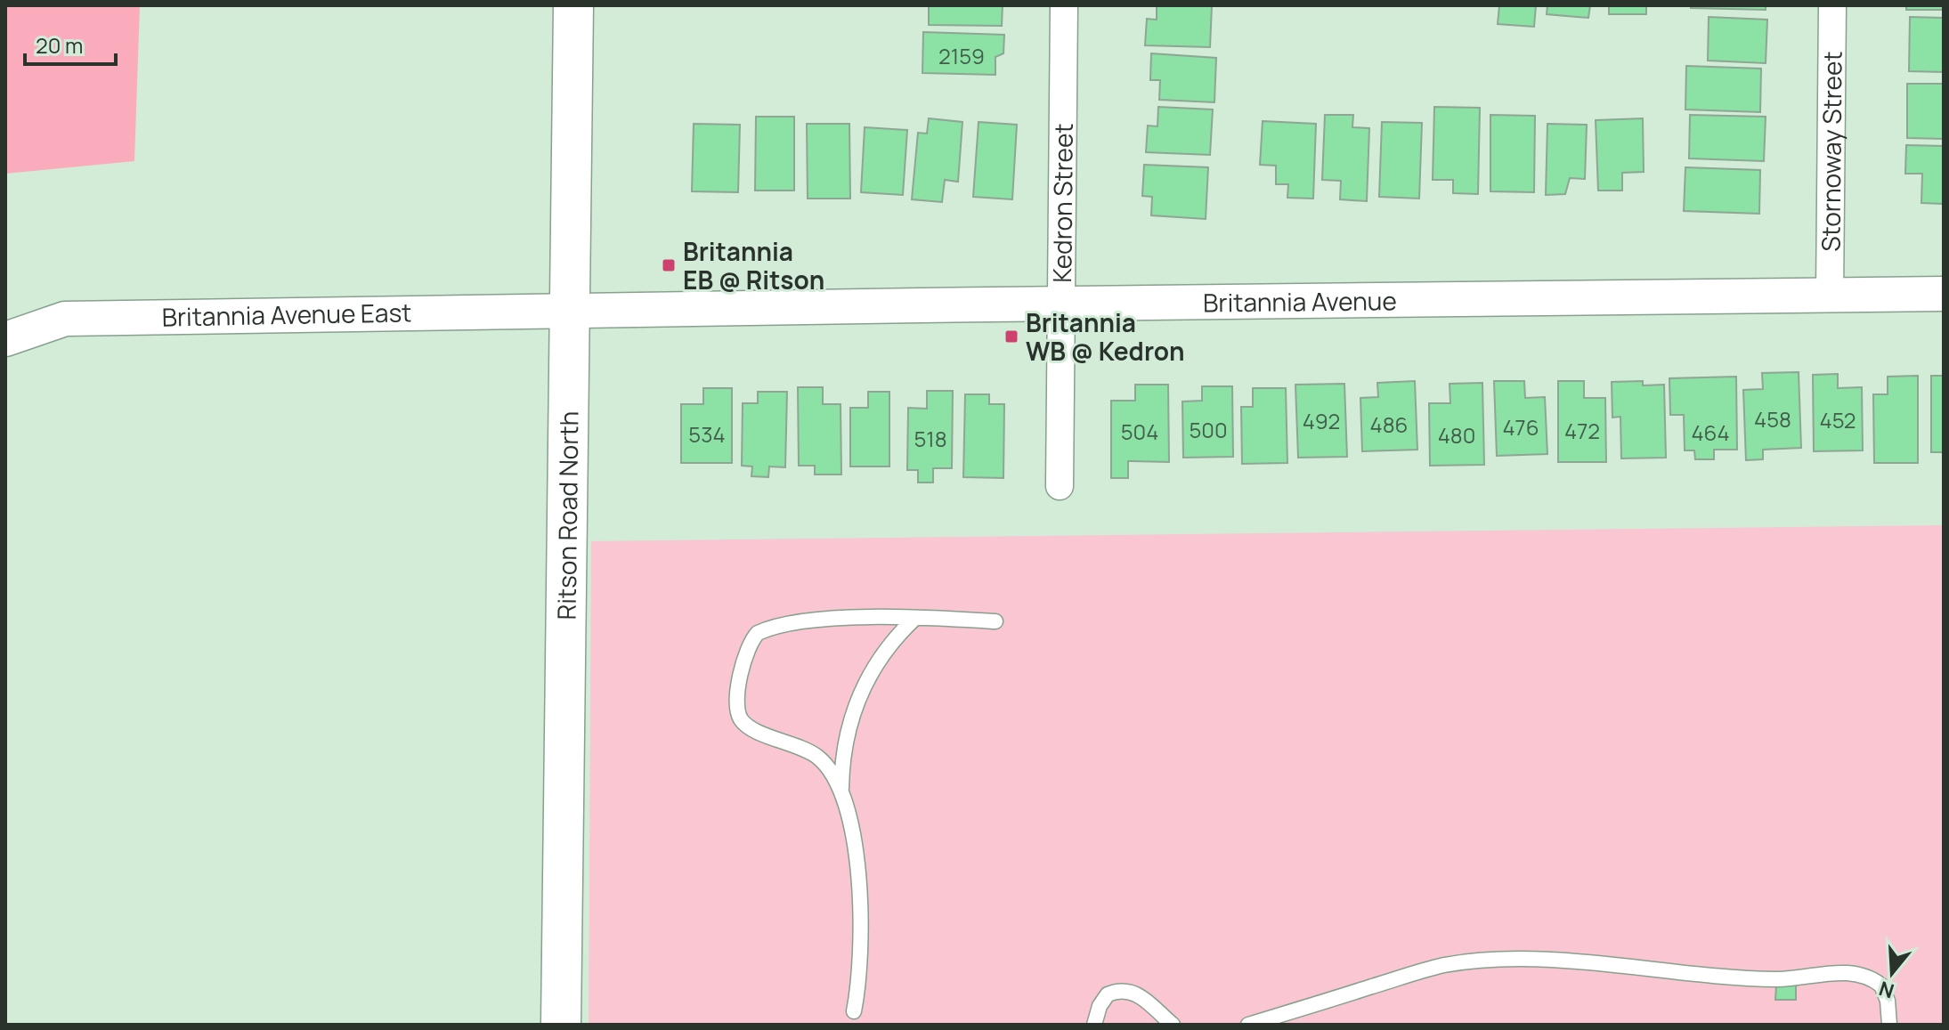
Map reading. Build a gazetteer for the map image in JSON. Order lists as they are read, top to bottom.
{
  "streets": {
    "main road": ["Ritson Road North"],
    "street": [
      "Stornoway Street",
      "Kedron Street",
      "Britannia Avenue",
      "Britannia Avenue East"
    ]
  },
  "crossings": [
    ["Stornoway Street", "Britannia Avenue"],
    ["Kedron Street", "Britannia Avenue"],
    ["Britannia Avenue", "Britannia Avenue East"],
    ["Britannia Avenue", "Ritson Road North"],
    ["Britannia Avenue East", "Ritson Road North"]
  ],
  "places": {
    "transit": ["Britannia EB @ Ritson", "Britannia WB @ Kedron"]
  },
  "house_numbers": [
    "2159",
    "458",
    "452",
    "492",
    "486",
    "476",
    "500",
    "472",
    "504",
    "464",
    "534",
    "480",
    "518"
  ],
  "scale_bar": "20 m",
  "north": "bottom"
}
